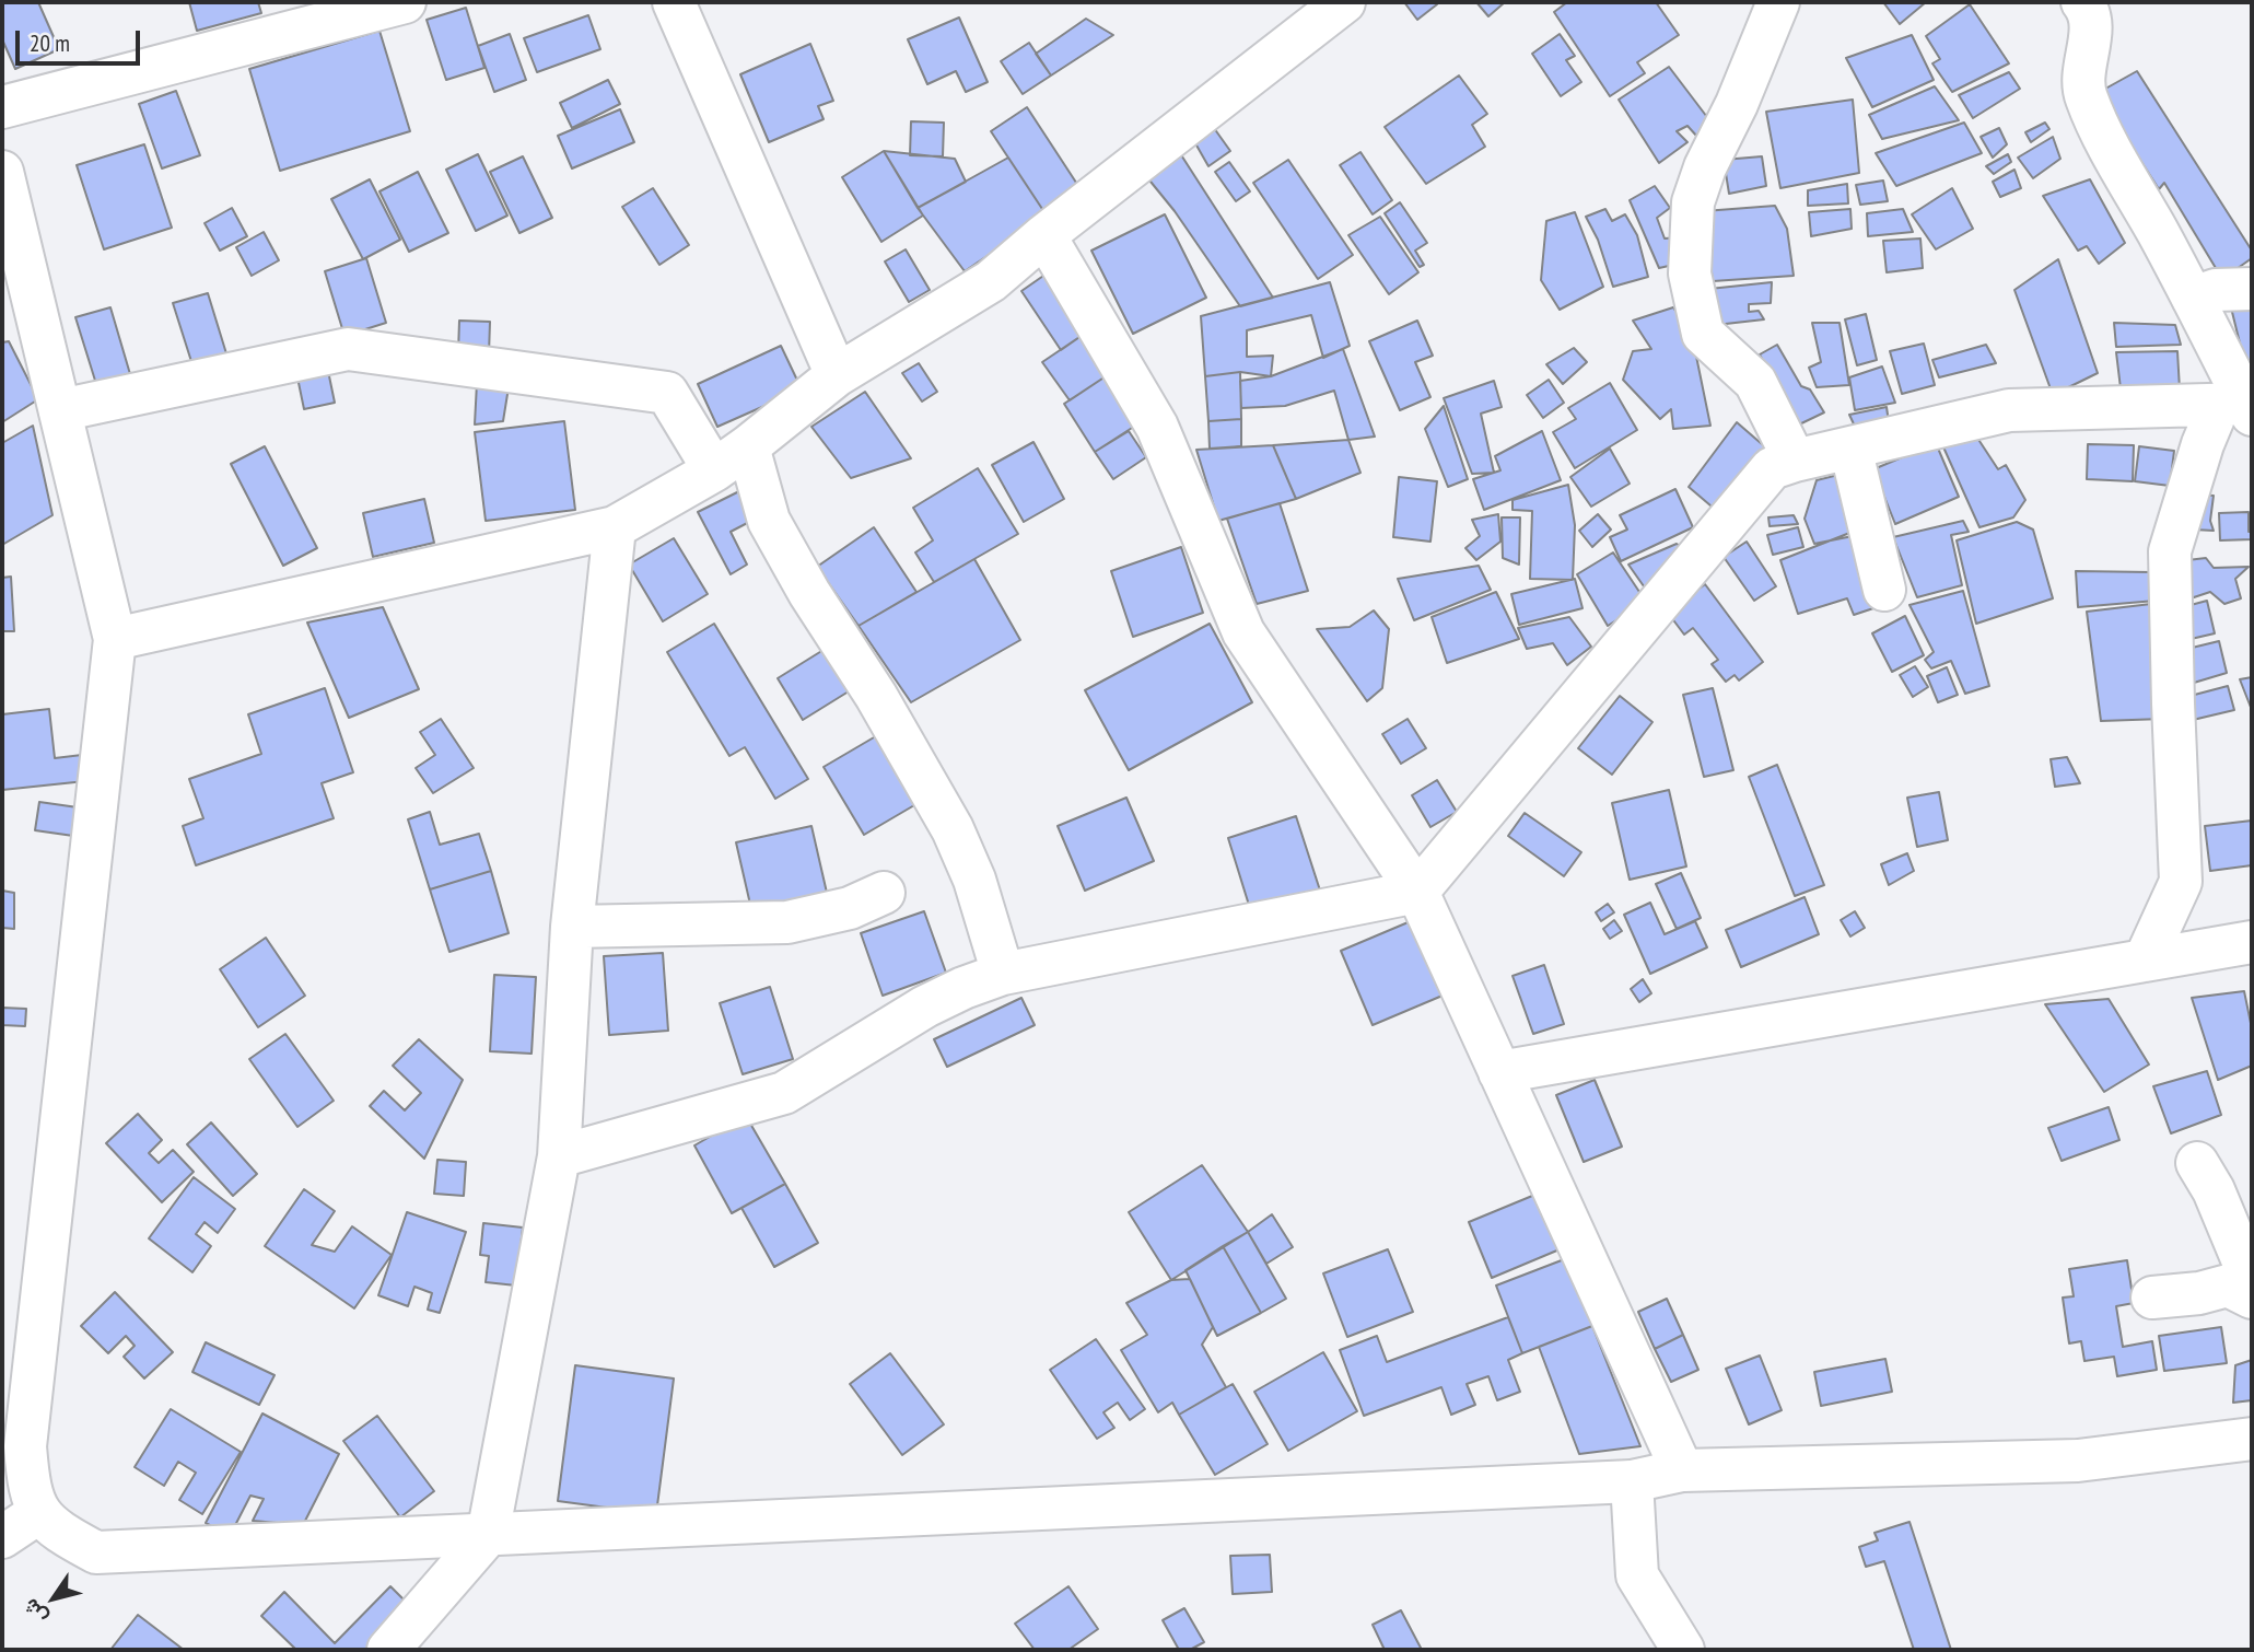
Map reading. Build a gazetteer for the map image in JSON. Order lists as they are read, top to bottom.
{
  "scale_bar": "20 m",
  "north": "bottom left"
}
